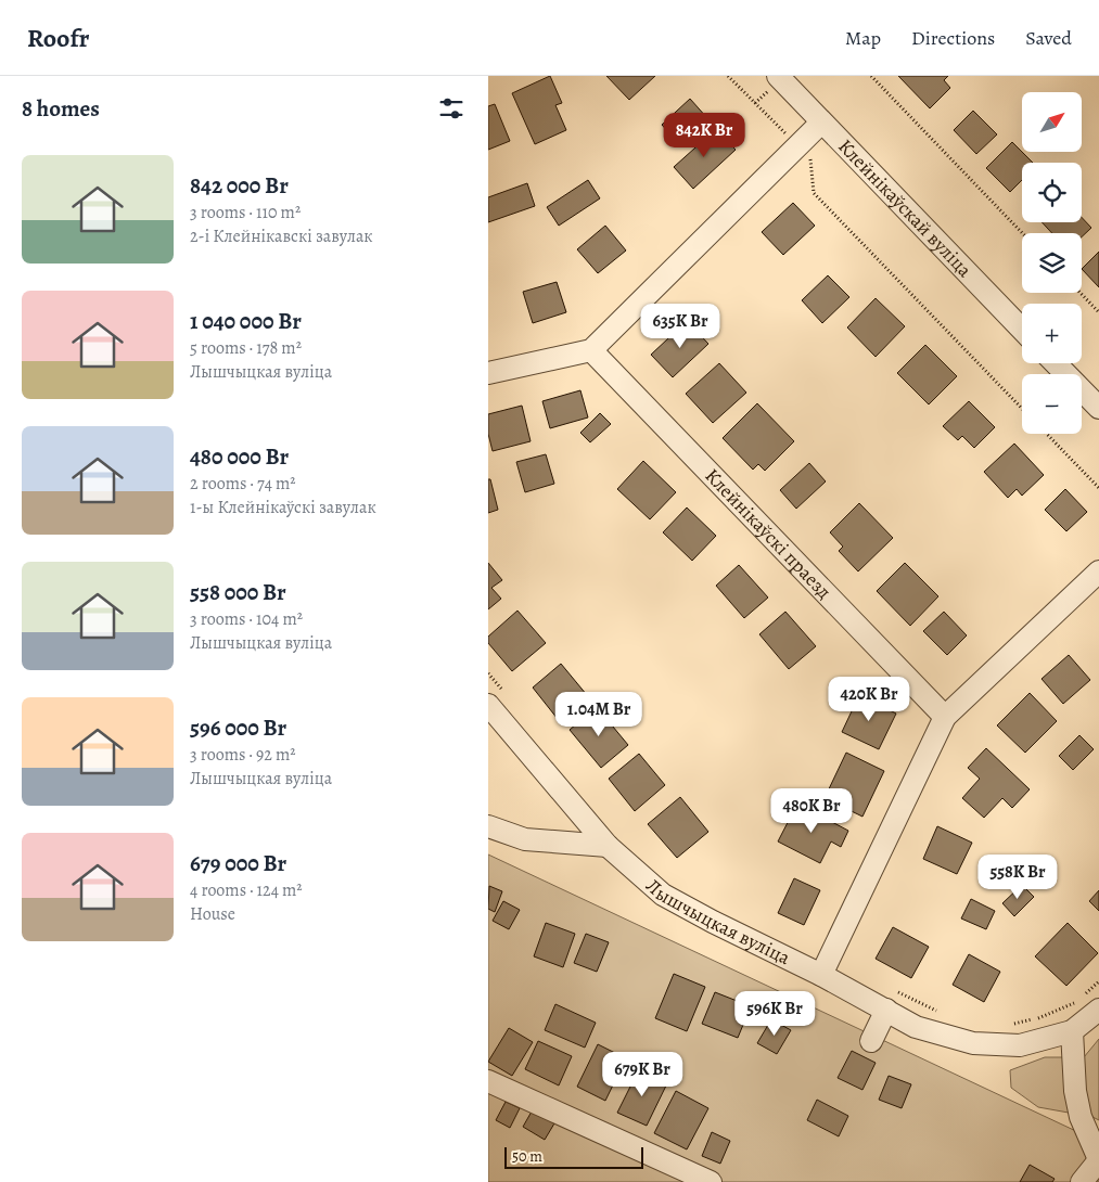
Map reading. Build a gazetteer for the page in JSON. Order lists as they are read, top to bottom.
{
  "streets": {
    "street": ["Клейнікаўскай вуліца", "Клейнікаўскі праезд", "Лышчыцкая вуліца"]
  },
  "scale_bar": "50 m",
  "north": "top right",
  "page": {
    "header": "Roofr",
    "nav": ["Map", "Directions", "Saved"],
    "heading": "8 homes",
    "map_buttons": ["+", "−"],
    "price": [
      "842K Br",
      "635K Br",
      "420K Br",
      "1.04M Br",
      "480K Br",
      "558K Br",
      "596K Br",
      "679K Br"
    ],
    "list": [
      {
        "name": "842 000 Br",
        "note": "3 rooms · 110 m² · 2-і Клейнікавскі завулак"
      },
      {
        "name": "1 040 000 Br",
        "note": "5 rooms · 178 m² · Лышчыцкая вуліца"
      },
      {
        "name": "480 000 Br",
        "note": "2 rooms · 74 m² · 1-ы Клейнікаўскі завулак"
      },
      {
        "name": "558 000 Br",
        "note": "3 rooms · 104 m² · Лышчыцкая вуліца"
      },
      {
        "name": "596 000 Br",
        "note": "3 rooms · 92 m² · Лышчыцкая вуліца"
      },
      {
        "name": "679 000 Br",
        "note": "4 rooms · 124 m² · House"
      }
    ],
    "scale": "50 m"
  }
}
